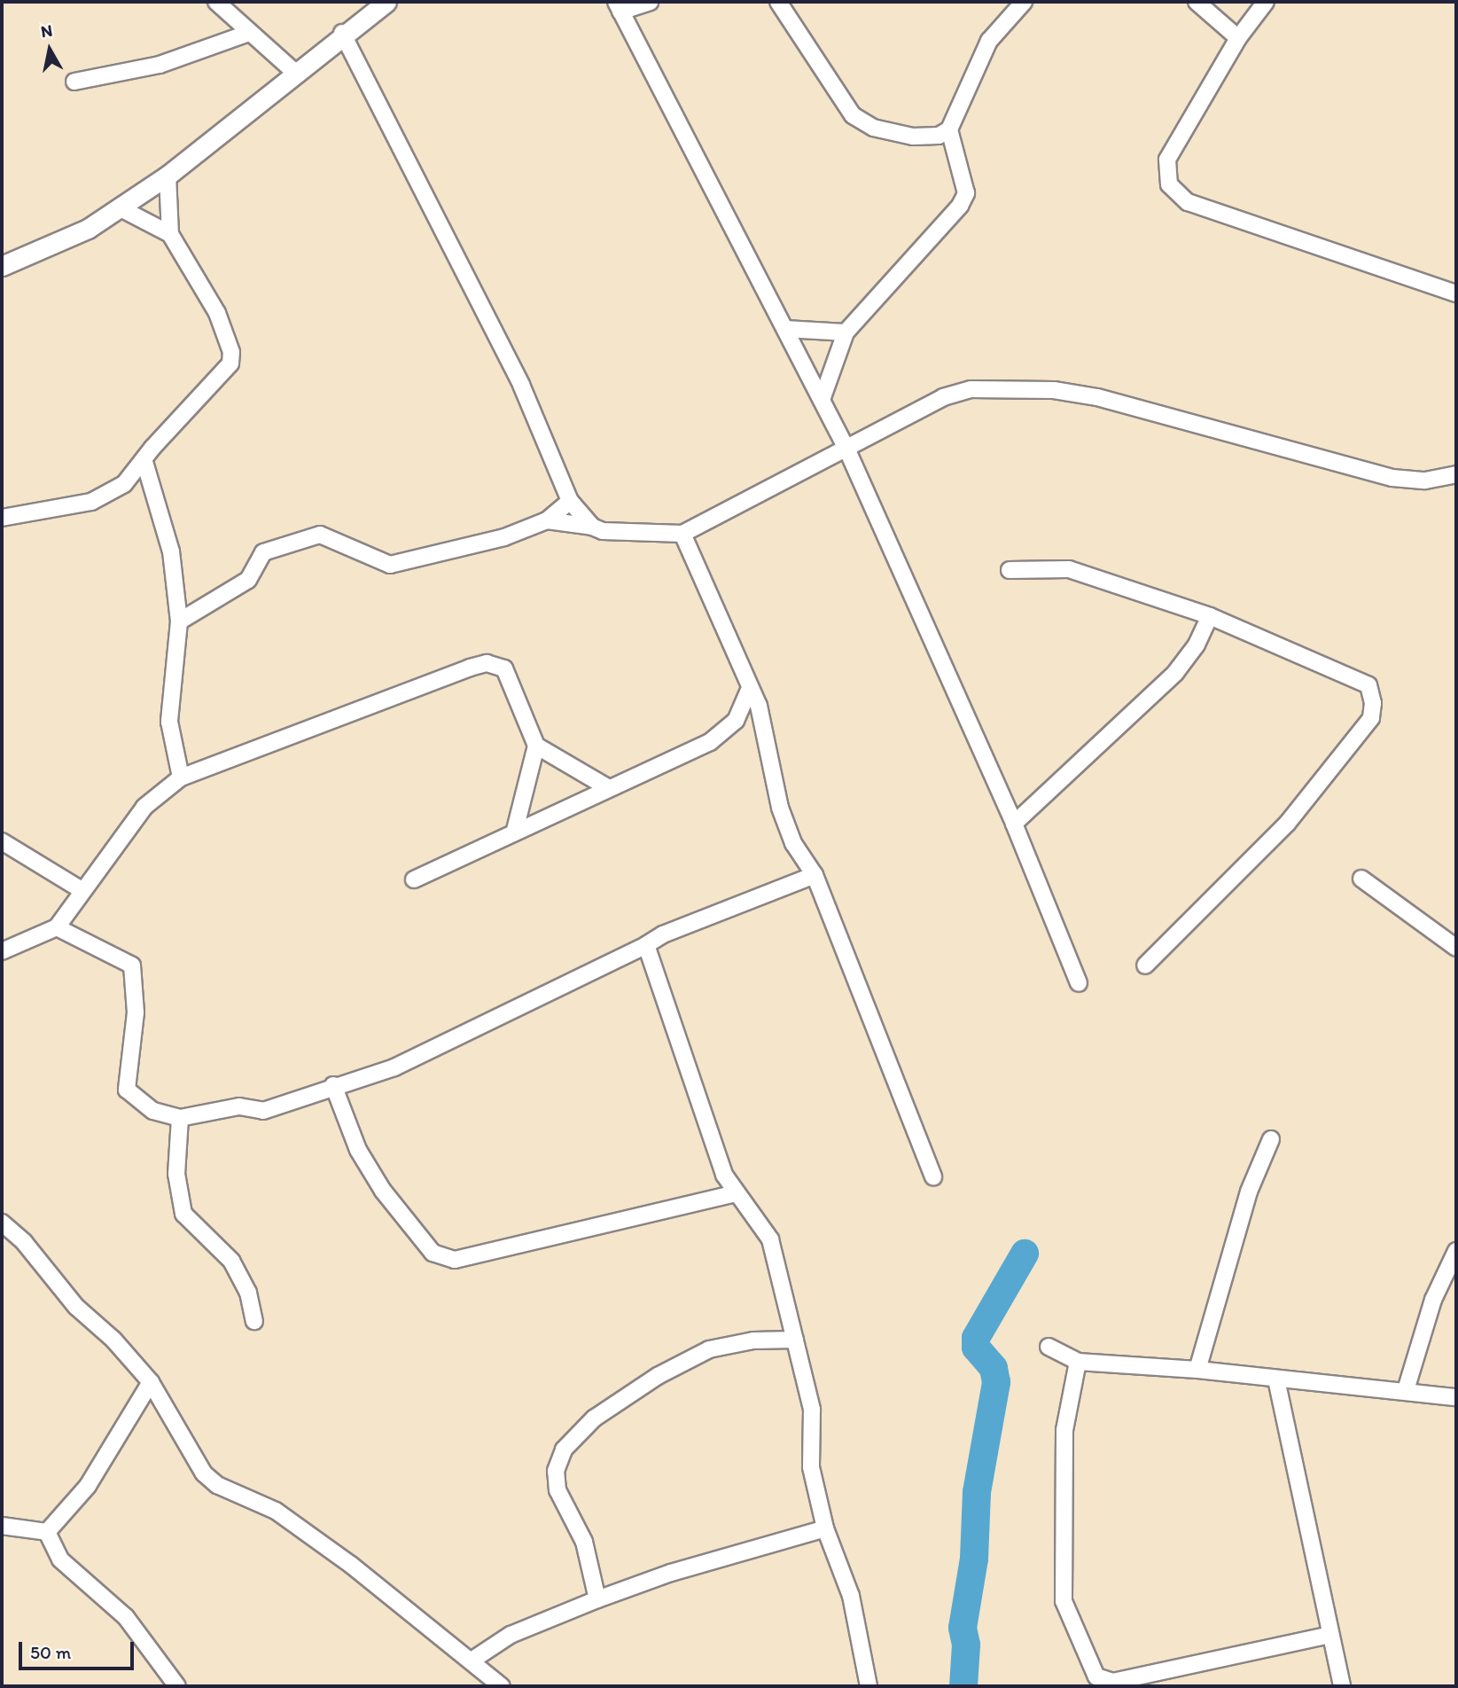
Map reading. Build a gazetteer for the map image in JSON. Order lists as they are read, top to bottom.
{
  "scale_bar": "50 m",
  "north": "top"
}
